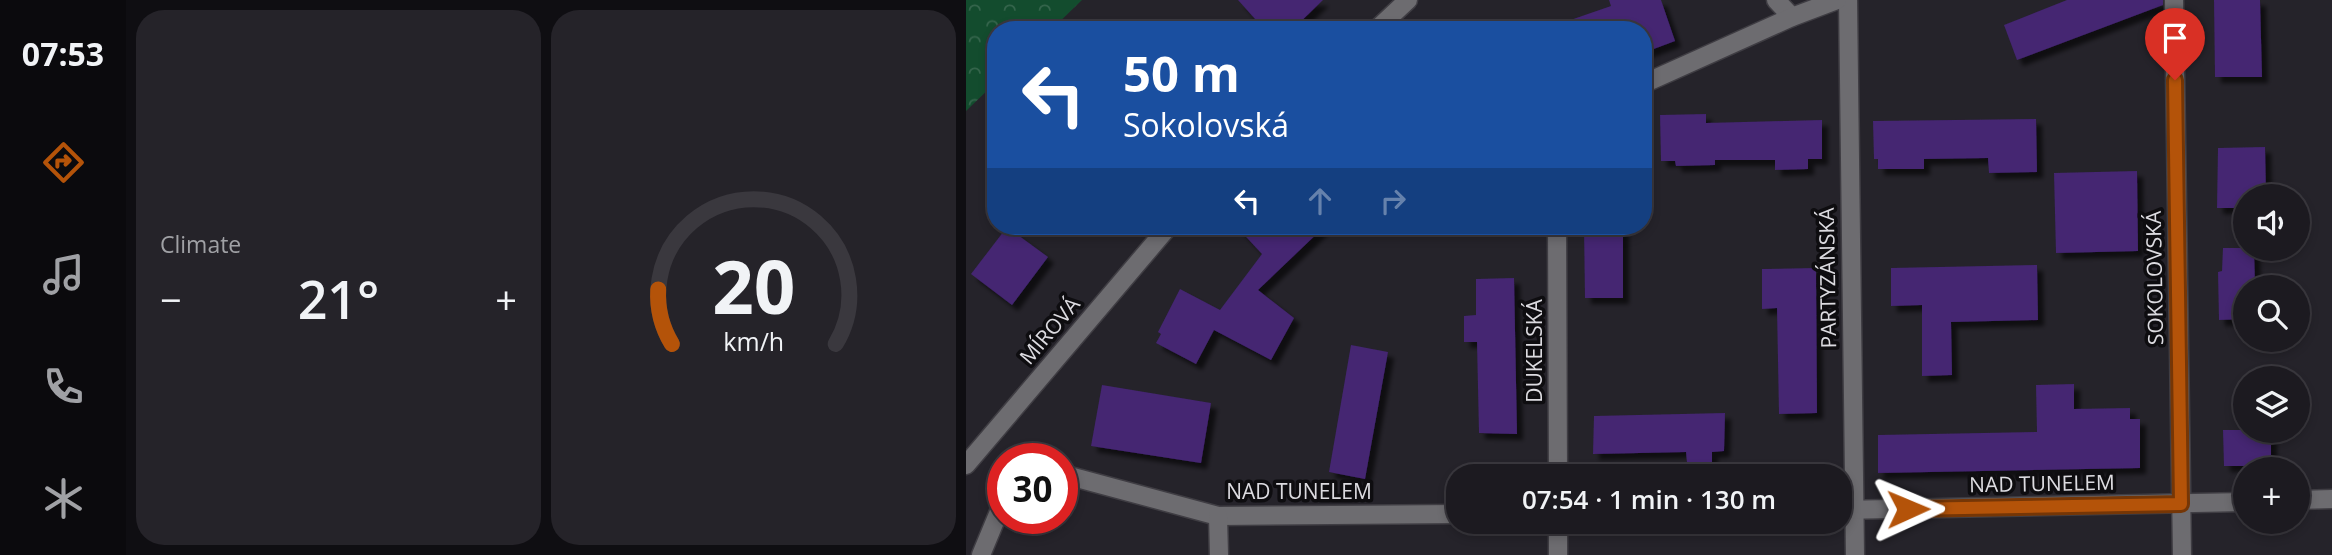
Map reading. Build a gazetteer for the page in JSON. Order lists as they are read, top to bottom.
{
  "streets": {
    "street": [
      "PARTYZÁNSKÁ",
      "SOKOLOVSKÁ",
      "MÍROVÁ",
      "DUKELSKÁ",
      "NAD TUNELEM"
    ]
  },
  "crossings": [
    ["SOKOLOVSKÁ", "NAD TUNELEM"]
  ],
  "page": {
    "tabs": "07:53",
    "tile": "Climate",
    "turn": ["50 m", "Sokolovská"],
    "map_buttons": "+",
    "heat": ["−", "21°", "+"],
    "limit": "30",
    "trip": "07:54 · 1 min · 130 m",
    "gauge": ["20", "km/h"]
  }
}
